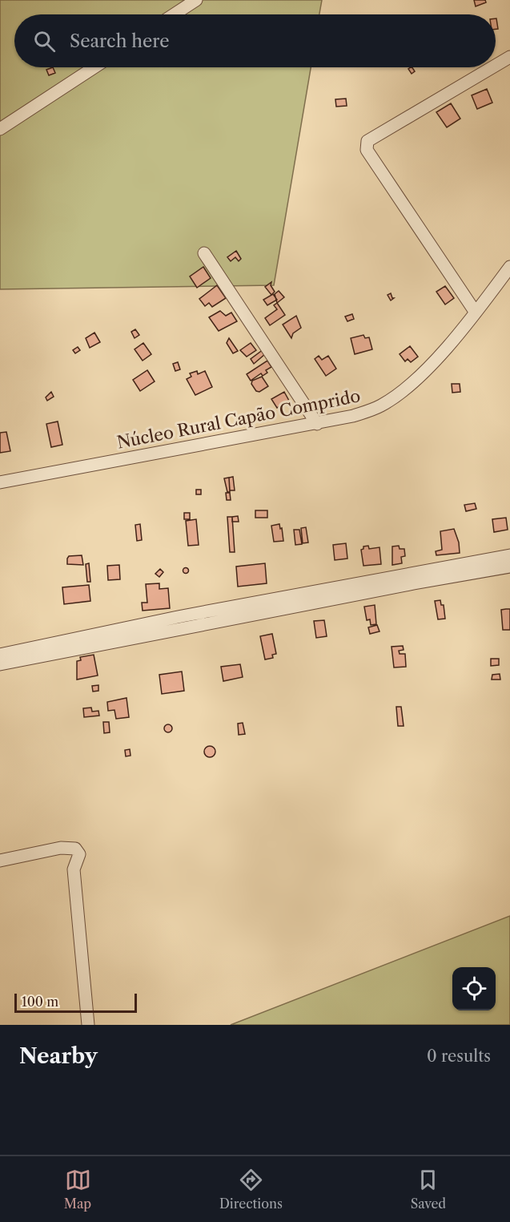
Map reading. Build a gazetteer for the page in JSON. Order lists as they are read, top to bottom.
{
  "streets": {
    "street": ["Núcleo Rural Capão Comprido"]
  },
  "scale_bar": "100 m",
  "page": {
    "search": "Search here",
    "scale": "100 m",
    "heading": ["Nearby", "0 results"],
    "nav": ["Map", "Directions", "Saved"]
  }
}
